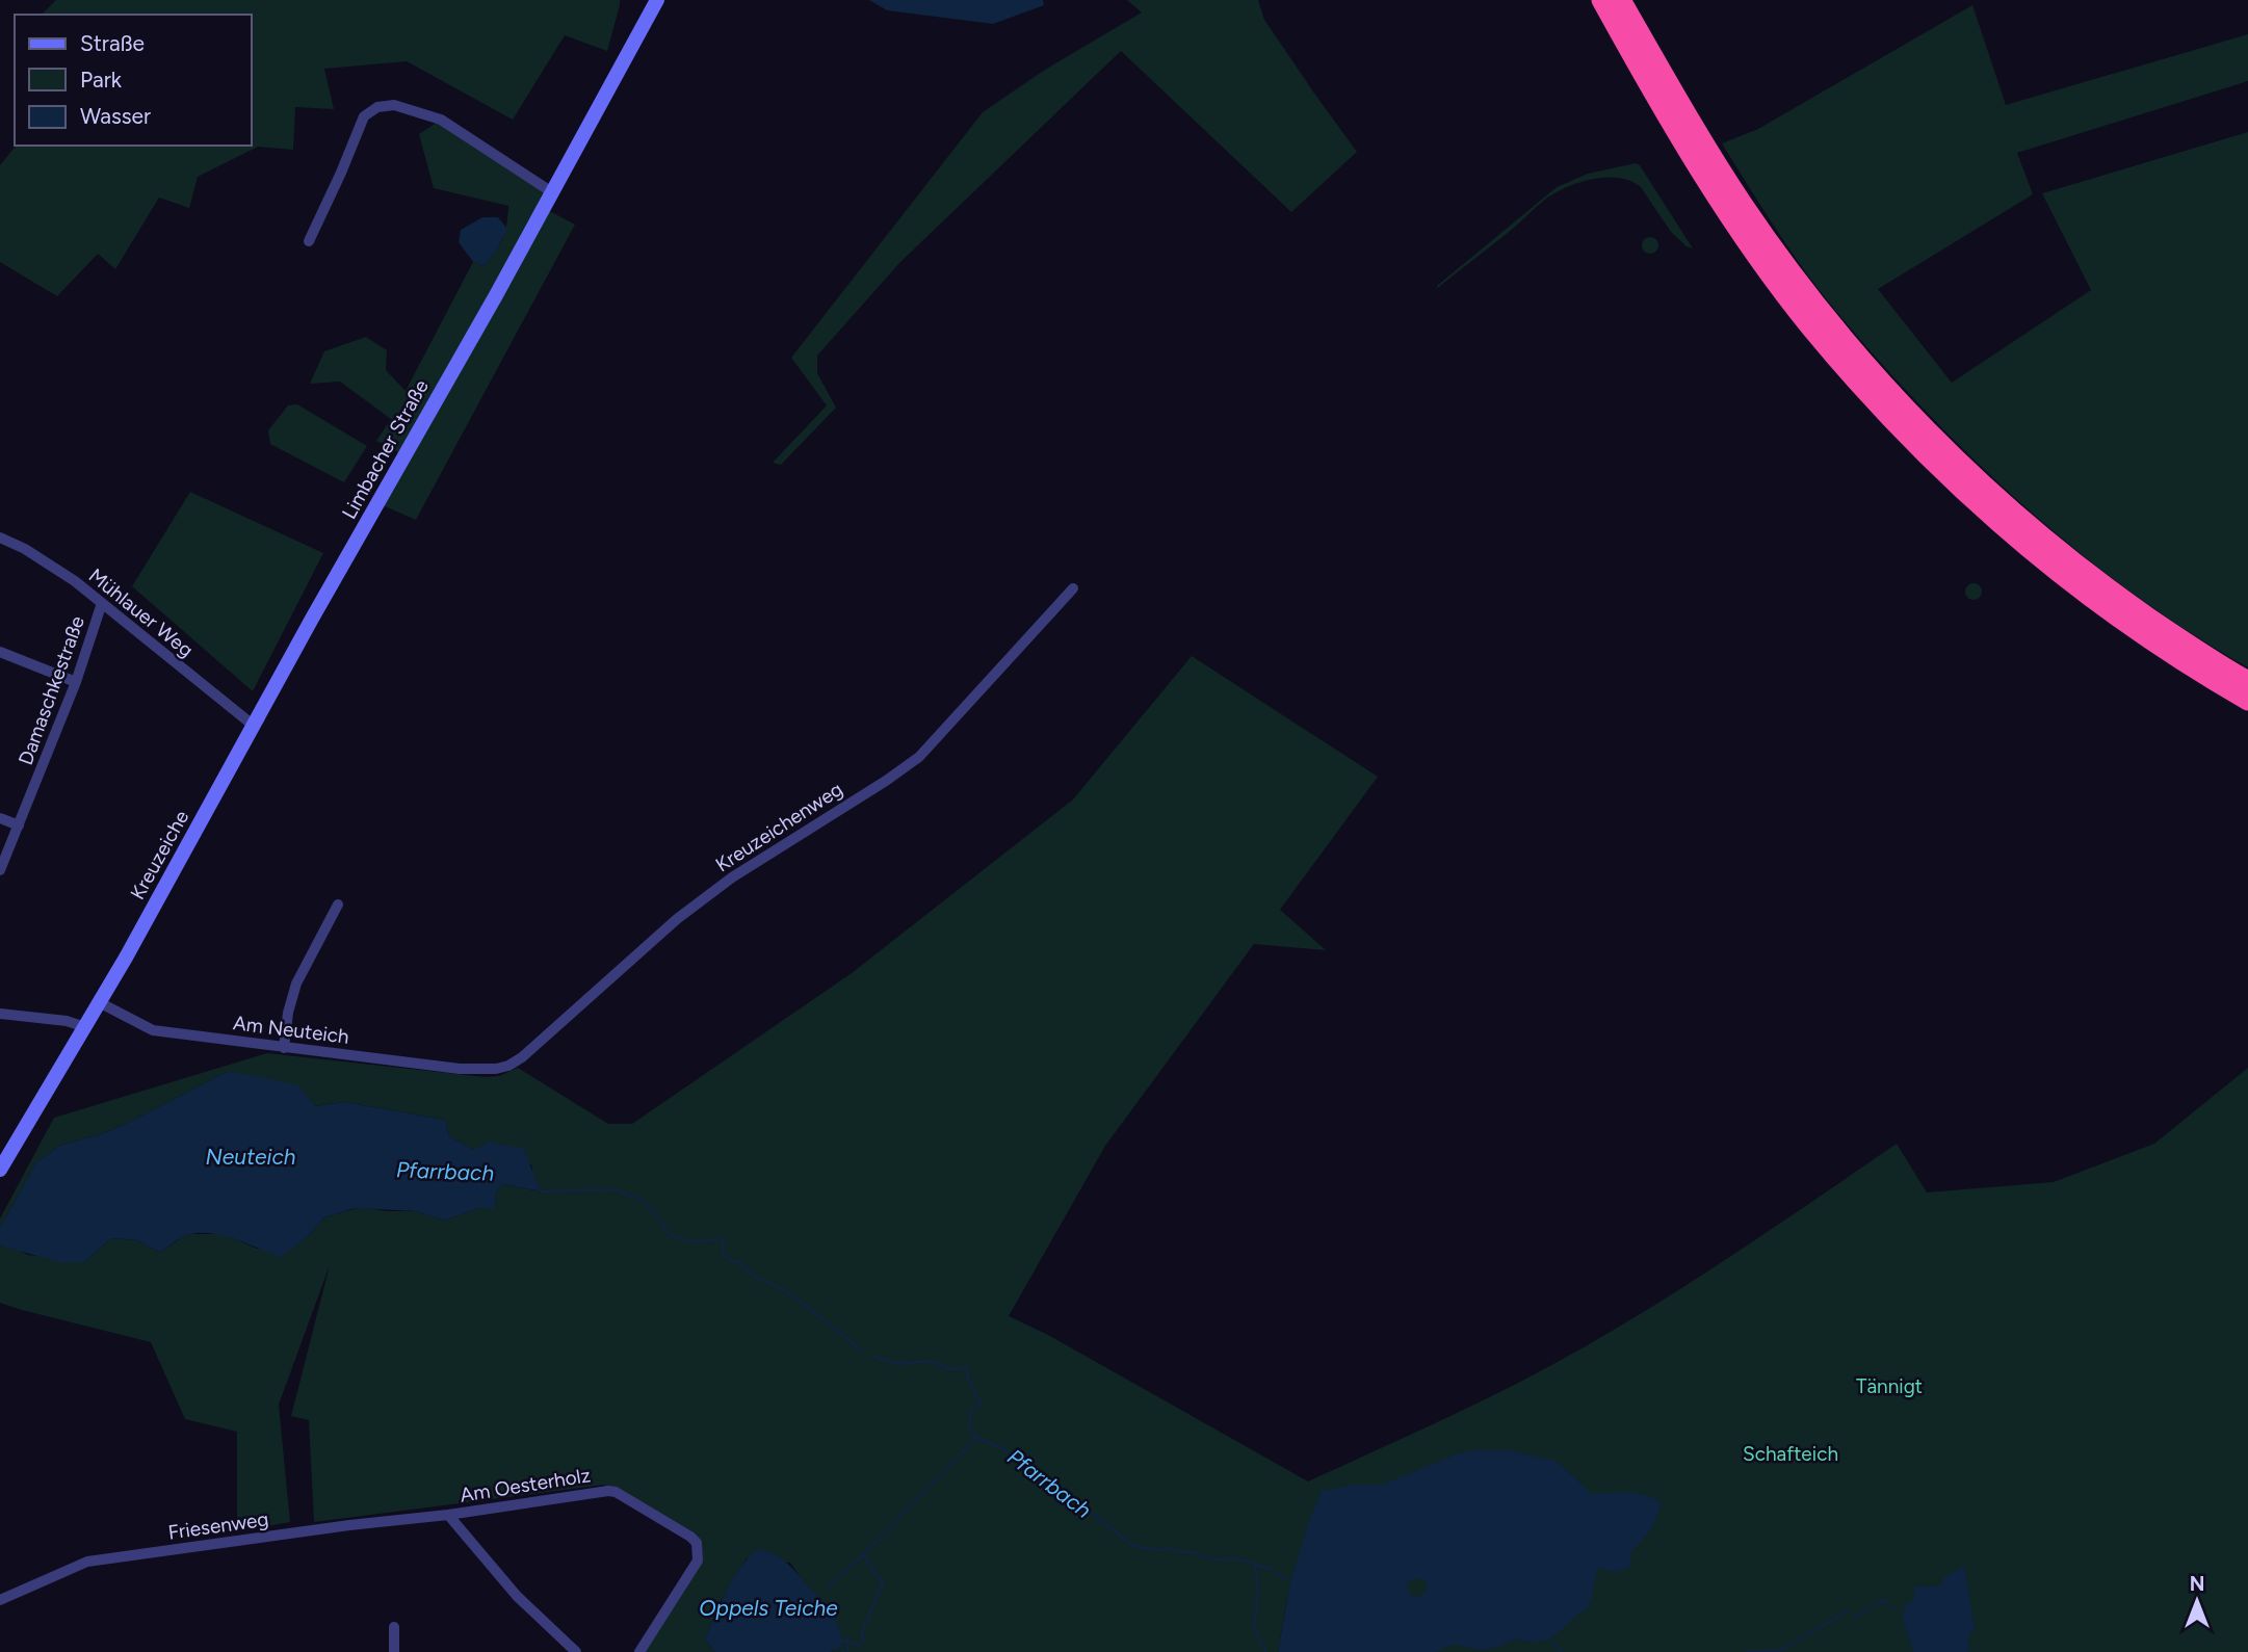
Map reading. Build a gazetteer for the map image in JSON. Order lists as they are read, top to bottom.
{
  "streets": {
    "main road": ["Limbacher Straße", "Kreuzeiche"],
    "street": [
      "Mühlauer Weg",
      "Damaschkestraße",
      "Kreuzeichenweg",
      "Am Neuteich",
      "Am Oesterholz",
      "Friesenweg"
    ]
  },
  "crossings": [
    ["Limbacher Straße", "Mühlauer Weg"],
    ["Limbacher Straße", "Kreuzeiche"],
    ["Mühlauer Weg", "Damaschkestraße"],
    ["Mühlauer Weg", "Kreuzeiche"],
    ["Kreuzeichenweg", "Am Neuteich"],
    ["Kreuzeiche", "Am Neuteich"],
    ["Am Oesterholz", "Friesenweg"]
  ],
  "water": ["Neuteich", "Pfarrbach", "Oppels Teiche"],
  "parks": ["Tännigt", "Schafteich"],
  "legend": ["Straße", "Park", "Wasser"],
  "north": "top"
}
